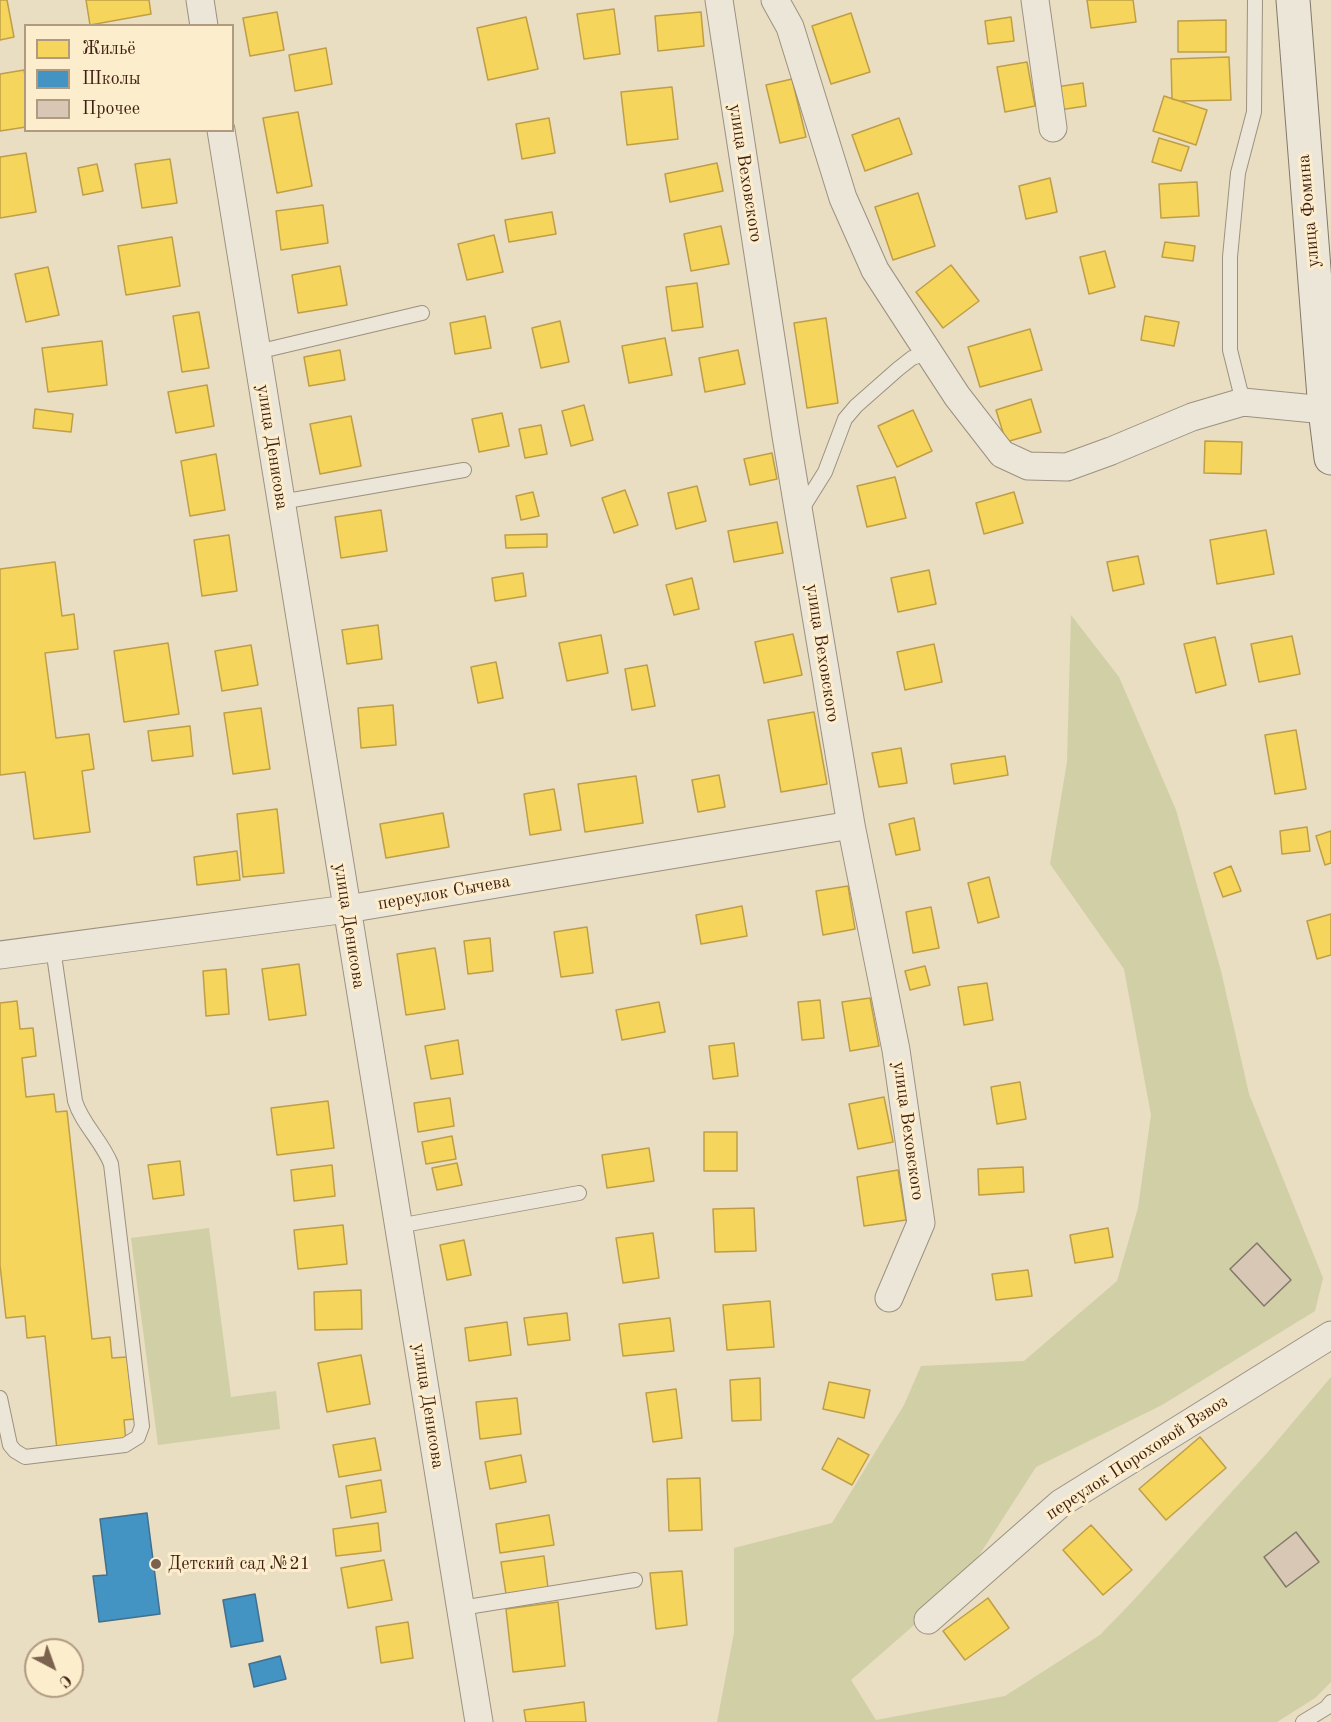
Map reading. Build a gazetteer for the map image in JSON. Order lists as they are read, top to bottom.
{
  "streets": {
    "street": [
      "улица Веховского",
      "улица Фомина",
      "улица Денисова",
      "переулок Сычева",
      "переулок Пороховой Взвоз"
    ]
  },
  "crossings": [
    ["улица Веховского", "переулок Сычева"],
    ["улица Денисова", "переулок Сычева"]
  ],
  "places": ["Детский сад №21"],
  "legend": ["Жильё", "Школы", "Прочее"],
  "north": "bottom right"
}
